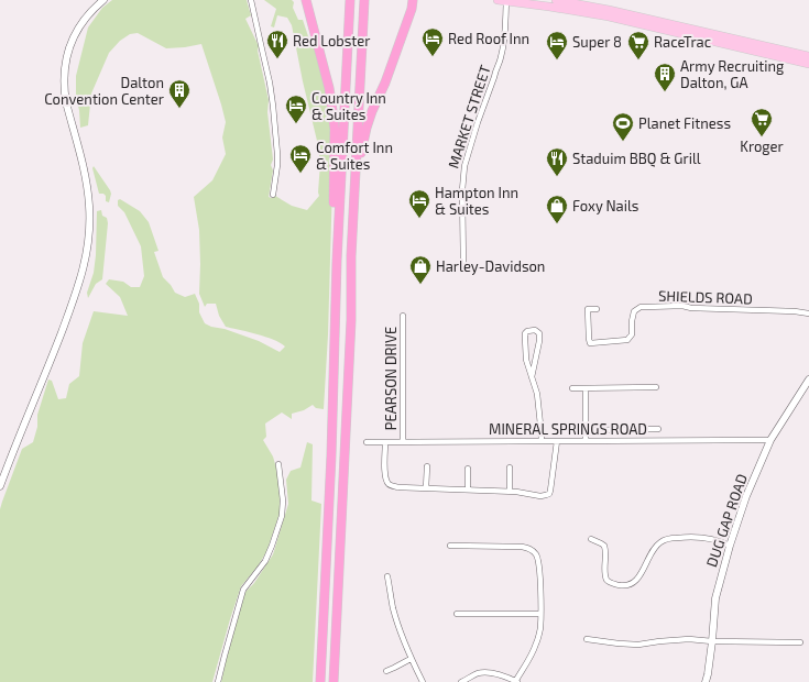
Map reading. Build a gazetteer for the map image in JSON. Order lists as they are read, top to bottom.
{
  "streets": {
    "street": [
      "MARKET STREET",
      "SHIELDS ROAD",
      "PEARSON DRIVE",
      "MINERAL SPRINGS ROAD",
      "DUG GAP ROAD"
    ]
  },
  "crossings": [
    ["PEARSON DRIVE", "MINERAL SPRINGS ROAD"],
    ["MINERAL SPRINGS ROAD", "DUG GAP ROAD"]
  ],
  "places": {
    "hotel": [
      "Red Roof Inn",
      "Super 8",
      "Country Inn & Suites",
      "Comfort Inn & Suites",
      "Hampton Inn & Suites"
    ],
    "restaurant": ["Red Lobster", "Staduim BBQ & Grill"],
    "supermarket": ["RaceTrac", "Kroger"],
    "building": ["Army Recruiting Dalton, GA", "Dalton Convention Center"],
    "sports": ["Planet Fitness"],
    "shop": ["Foxy Nails", "Harley-Davidson"]
  }
}
